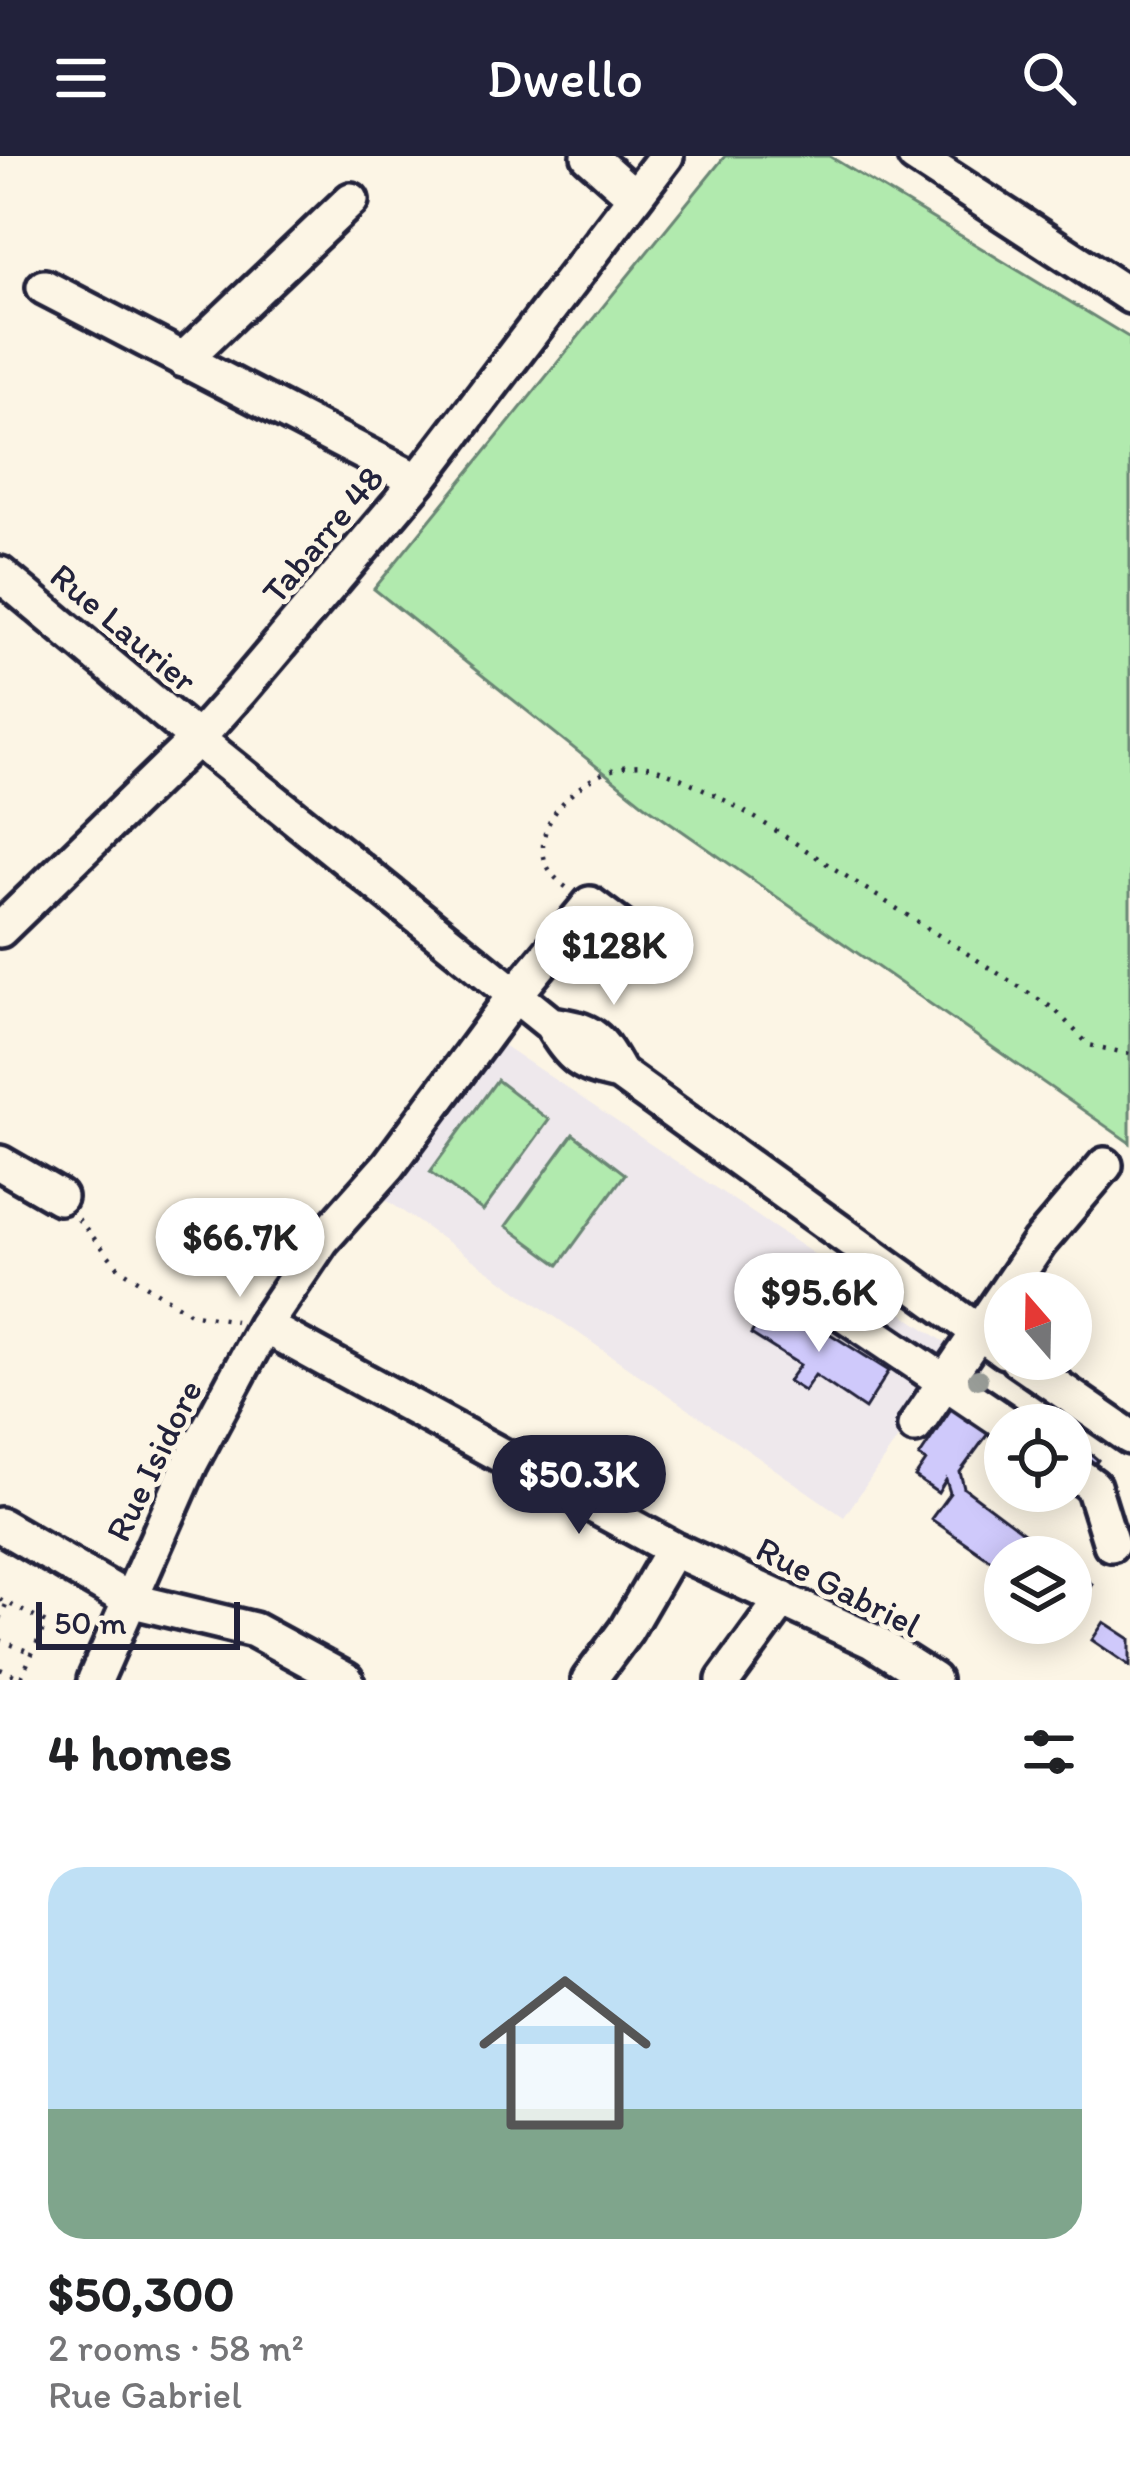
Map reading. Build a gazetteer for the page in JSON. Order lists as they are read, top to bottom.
{
  "streets": {
    "street": [
      "Tabarre 48",
      "Rue Laurier",
      "Rue Isidore",
      "Rue Gabriel"
    ]
  },
  "crossings": [
    ["Tabarre 48", "Rue Laurier"],
    ["Rue Laurier", "Rue Isidore"],
    ["Rue Isidore", "Rue Gabriel"]
  ],
  "scale_bar": "50 m",
  "north": "top",
  "page": {
    "header": "Dwello",
    "price": [
      "$128K",
      "$66.7K",
      "$95.6K",
      "$50.3K"
    ],
    "scale": "50 m",
    "heading": "4 homes",
    "list": [
      {
        "name": "$50,300",
        "note": "2 rooms · 58 m² · Rue Gabriel"
      }
    ]
  }
}
